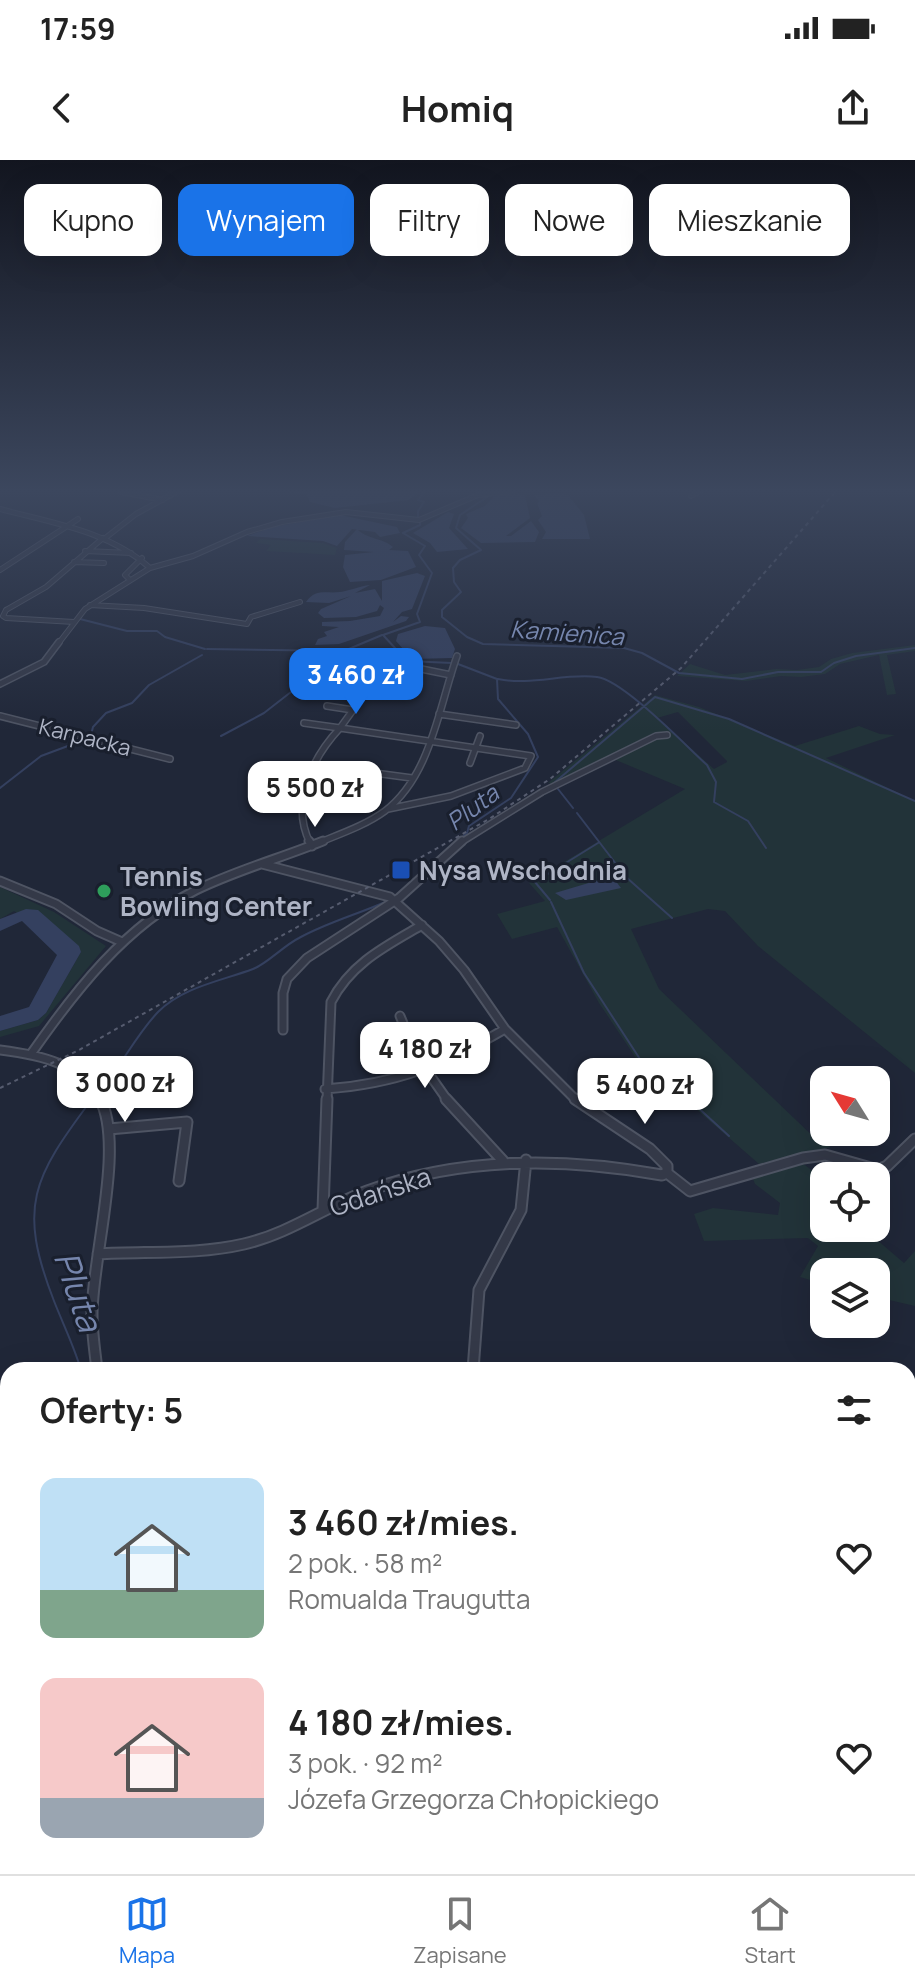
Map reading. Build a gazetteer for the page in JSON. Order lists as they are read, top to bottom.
{
  "streets": {
    "street": ["Karpacka", "Gdańska"]
  },
  "water": ["Kamienica", "Pluta"],
  "places": {
    "transit": ["Nysa Wschodnia"],
    "other": ["Tennis Bowling Center"]
  },
  "north": "top left",
  "page": {
    "status": "17:59",
    "header": "Homiq",
    "chip": [
      "Kupno",
      "Wynajem",
      "Filtry",
      "Nowe",
      "Mieszkanie"
    ],
    "price": [
      "3 460 zł",
      "5 500 zł",
      "4 180 zł",
      "3 000 zł",
      "5 400 zł"
    ],
    "heading": "Oferty: 5",
    "list": [
      {
        "name": "3 460 zł/mies.",
        "note": "2 pok. · 58 m² · Romualda Traugutta"
      },
      {
        "name": "4 180 zł/mies.",
        "note": "3 pok. · 92 m² · Józefa Grzegorza Chłopickiego"
      }
    ],
    "tabs": ["Mapa", "Zapisane", "Start"]
  }
}
